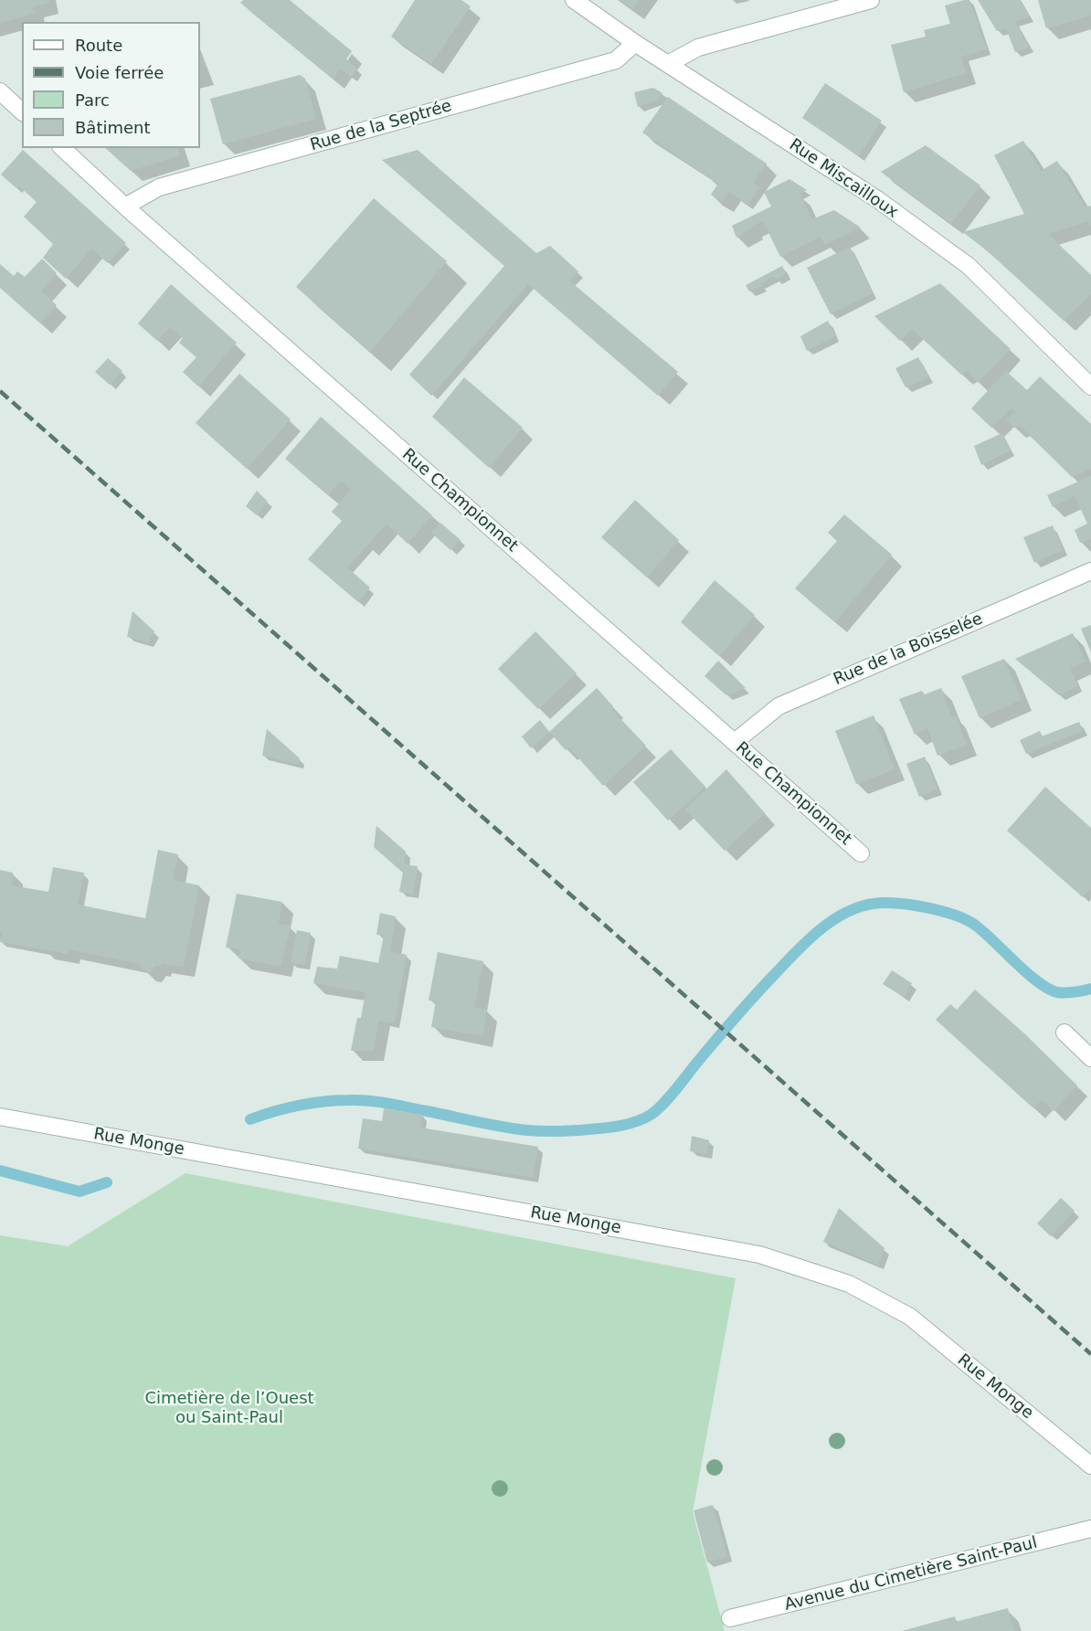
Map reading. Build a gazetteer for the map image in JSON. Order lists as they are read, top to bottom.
{
  "streets": {
    "street": [
      "Rue de la Septrée",
      "Rue Miscailloux",
      "Rue Championnet",
      "Rue de la Boisselée",
      "Rue Monge",
      "Avenue du Cimetière Saint-Paul"
    ]
  },
  "crossings": [
    ["Rue de la Septrée", "Rue Miscailloux"],
    ["Rue de la Septrée", "Rue Championnet"],
    ["Rue Championnet", "Rue de la Boisselée"]
  ],
  "parks": ["Cimetière de l’Ouest ou Saint-Paul"],
  "legend": [
    "Route",
    "Voie ferrée",
    "Parc",
    "Bâtiment"
  ]
}
